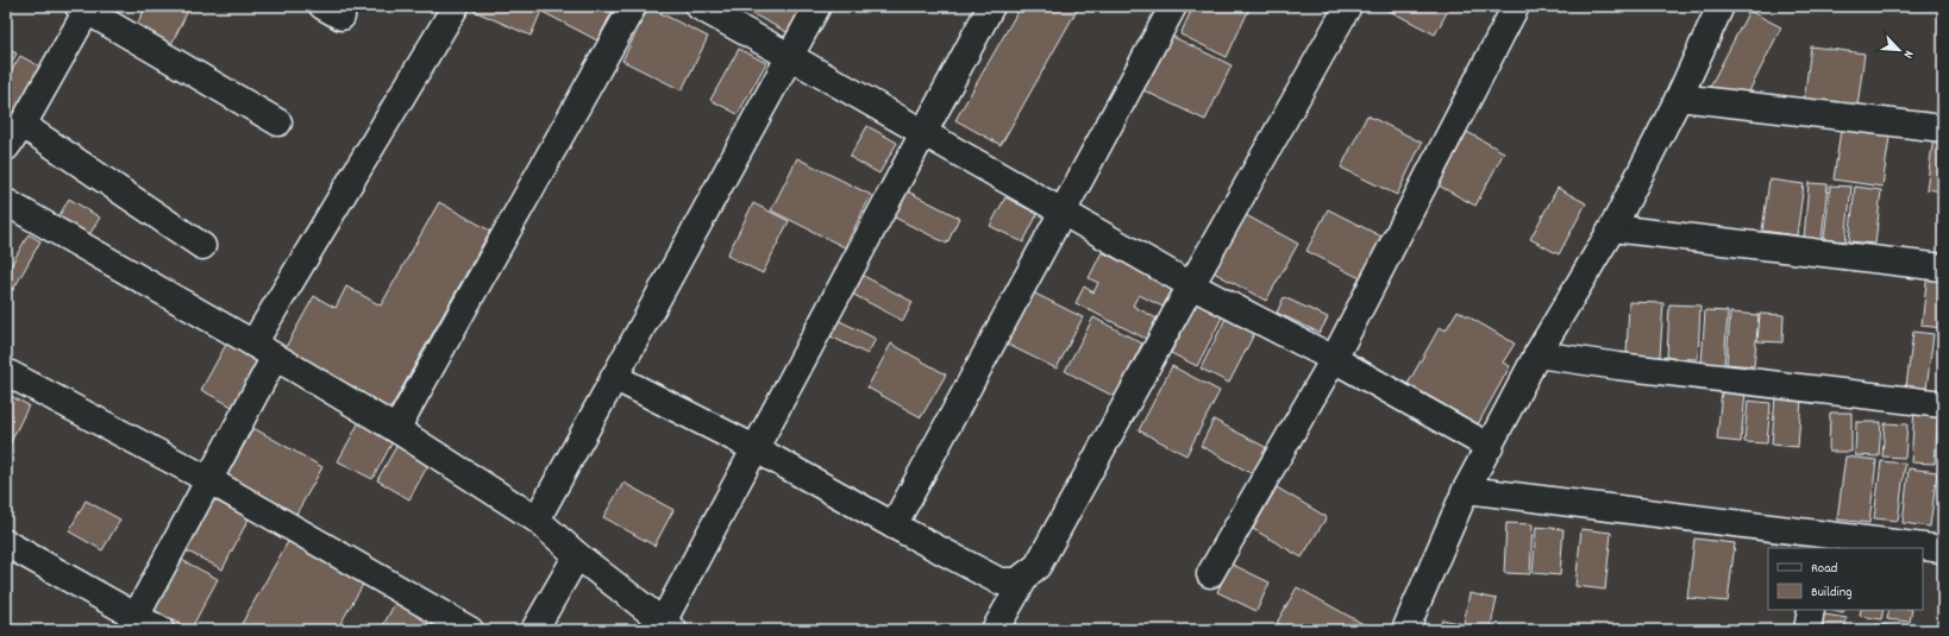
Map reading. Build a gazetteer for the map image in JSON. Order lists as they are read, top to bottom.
{
  "legend": ["Road", "Building"],
  "north": "bottom right"
}
